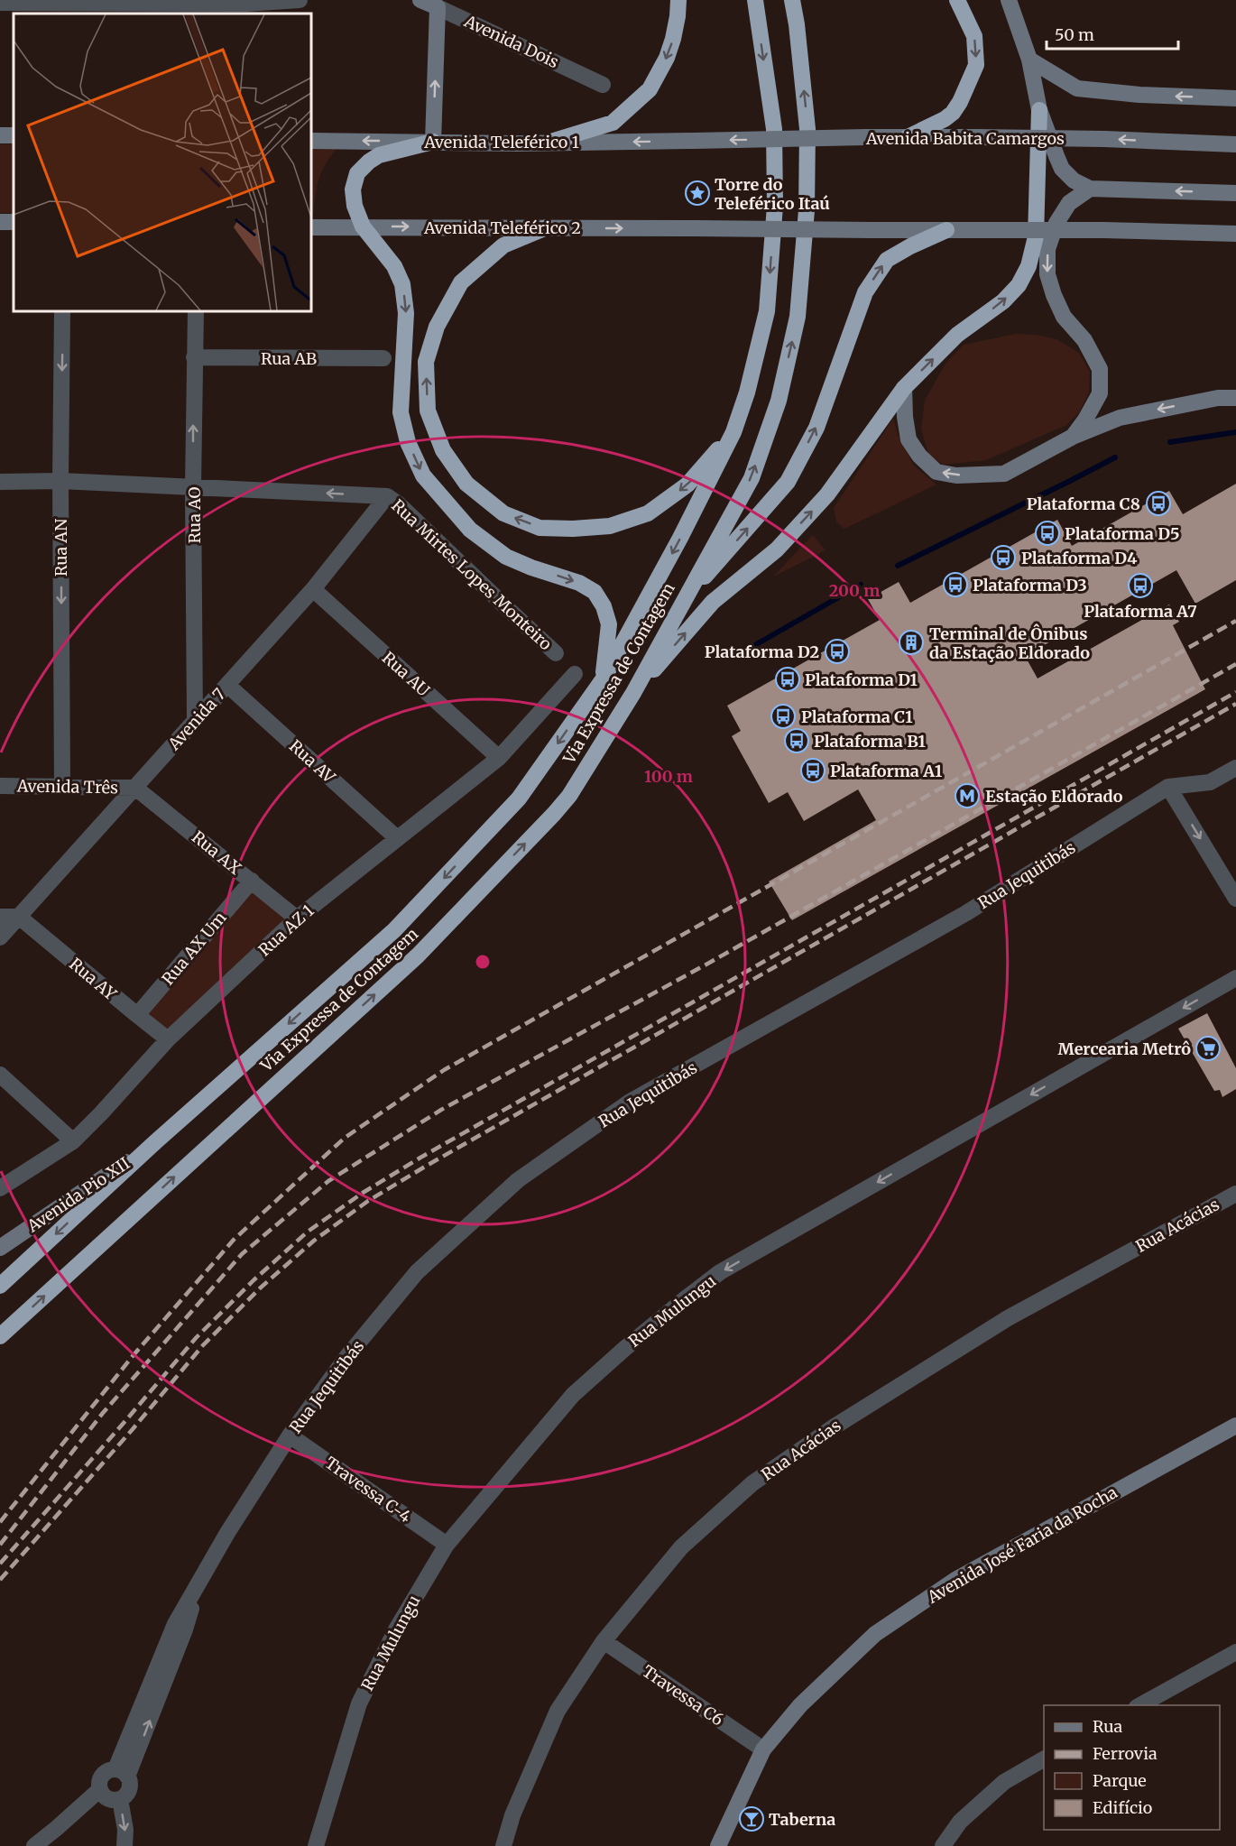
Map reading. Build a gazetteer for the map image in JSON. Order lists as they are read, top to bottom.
{
  "streets": {
    "highway": ["Via Expressa de Contagem"],
    "main road": [
      "Avenida Dois",
      "Avenida Babita Camargos",
      "Avenida Teleférico 1",
      "Avenida Teleférico 2",
      "Avenida Pio XII",
      "Avenida José Faria da Rocha"
    ],
    "street": [
      "Rua AB",
      "Rua AO",
      "Rua AN",
      "Rua Mirtes Lopes Monteiro",
      "Rua AU",
      "Avenida 7",
      "Rua AV",
      "Avenida Três",
      "Rua AX",
      "Rua Jequitibás",
      "Rua AZ 1",
      "Rua AX Um",
      "Rua AY",
      "Rua Acácias",
      "Rua Mulungu",
      "Travessa C-4",
      "Travessa C6"
    ]
  },
  "crossings": [
    ["Avenida Babita Camargos", "Avenida Teleférico 1"],
    ["Rua AB", "Rua AO"],
    ["Rua AO", "Avenida 7"],
    ["Rua AN", "Avenida Três"],
    ["Rua Mirtes Lopes Monteiro", "Avenida 7"],
    ["Via Expressa de Contagem", "Avenida Pio XII"],
    ["Rua AU", "Avenida 7"],
    ["Rua AU", "Rua AZ 1"],
    ["Avenida 7", "Rua AV"],
    ["Avenida 7", "Avenida Três"],
    ["Avenida 7", "Rua AX"],
    ["Avenida 7", "Rua AY"],
    ["Rua AV", "Rua AZ 1"],
    ["Avenida Três", "Rua AX"],
    ["Rua AX", "Rua AZ 1"],
    ["Rua AX", "Rua AX Um"],
    ["Rua Jequitibás", "Travessa C-4"],
    ["Rua AZ 1", "Rua AY"],
    ["Rua AX Um", "Rua AY"],
    ["Rua Acácias", "Travessa C6"],
    ["Rua Mulungu", "Travessa C-4"],
    ["Avenida José Faria da Rocha", "Travessa C6"]
  ],
  "one_way": [
    "Avenida Teleférico 1",
    "Avenida Teleférico 2",
    "Rua AN",
    "Rua Mulungu"
  ],
  "places": {
    "place": ["Torre do Teleférico Itaú"],
    "bus stop": [
      "Plataforma C8",
      "Plataforma D5",
      "Plataforma D4",
      "Plataforma D3",
      "Plataforma A7",
      "Plataforma D2",
      "Plataforma D1",
      "Plataforma C1",
      "Plataforma B1",
      "Plataforma A1"
    ],
    "building": ["Terminal de Ônibus da Estação Eldorado"],
    "metro station": ["Estação Eldorado"],
    "supermarket": ["Mercearia Metrô"],
    "bar": ["Taberna"]
  },
  "legend": [
    "Rua",
    "Ferrovia",
    "Parque",
    "Edifício"
  ],
  "scale_bar": "50 m",
  "rings": ["200 m", "100 m"]
}
